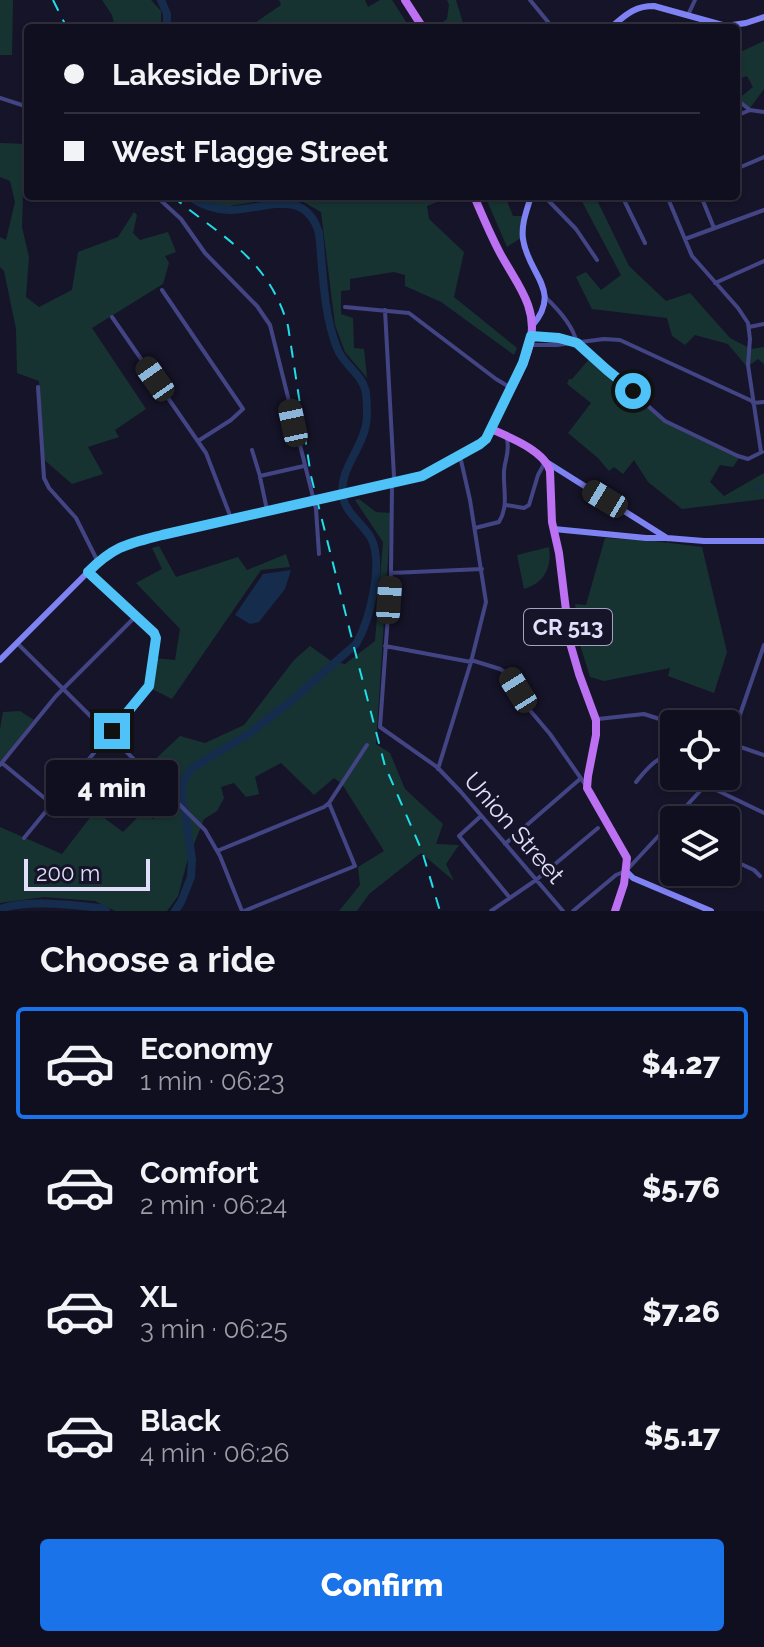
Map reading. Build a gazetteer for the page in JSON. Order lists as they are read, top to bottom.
{
  "streets": {
    "main road": ["CR 513"],
    "street": ["Union Street"]
  },
  "scale_bar": "200 m",
  "page": {
    "banner": ["Lakeside Drive", "West Flagge Street"],
    "bubble": "4 min",
    "scale": "200 m",
    "heading": "Choose a ride",
    "list": [
      {
        "name": "Economy",
        "note": "1 min · 06:23",
        "value": "$4.27"
      },
      {
        "name": "Comfort",
        "note": "2 min · 06:24",
        "value": "$5.76"
      },
      {
        "name": "XL",
        "note": "3 min · 06:25",
        "value": "$7.26"
      },
      {
        "name": "Black",
        "note": "4 min · 06:26",
        "value": "$5.17"
      }
    ],
    "buttons": "Confirm"
  }
}
